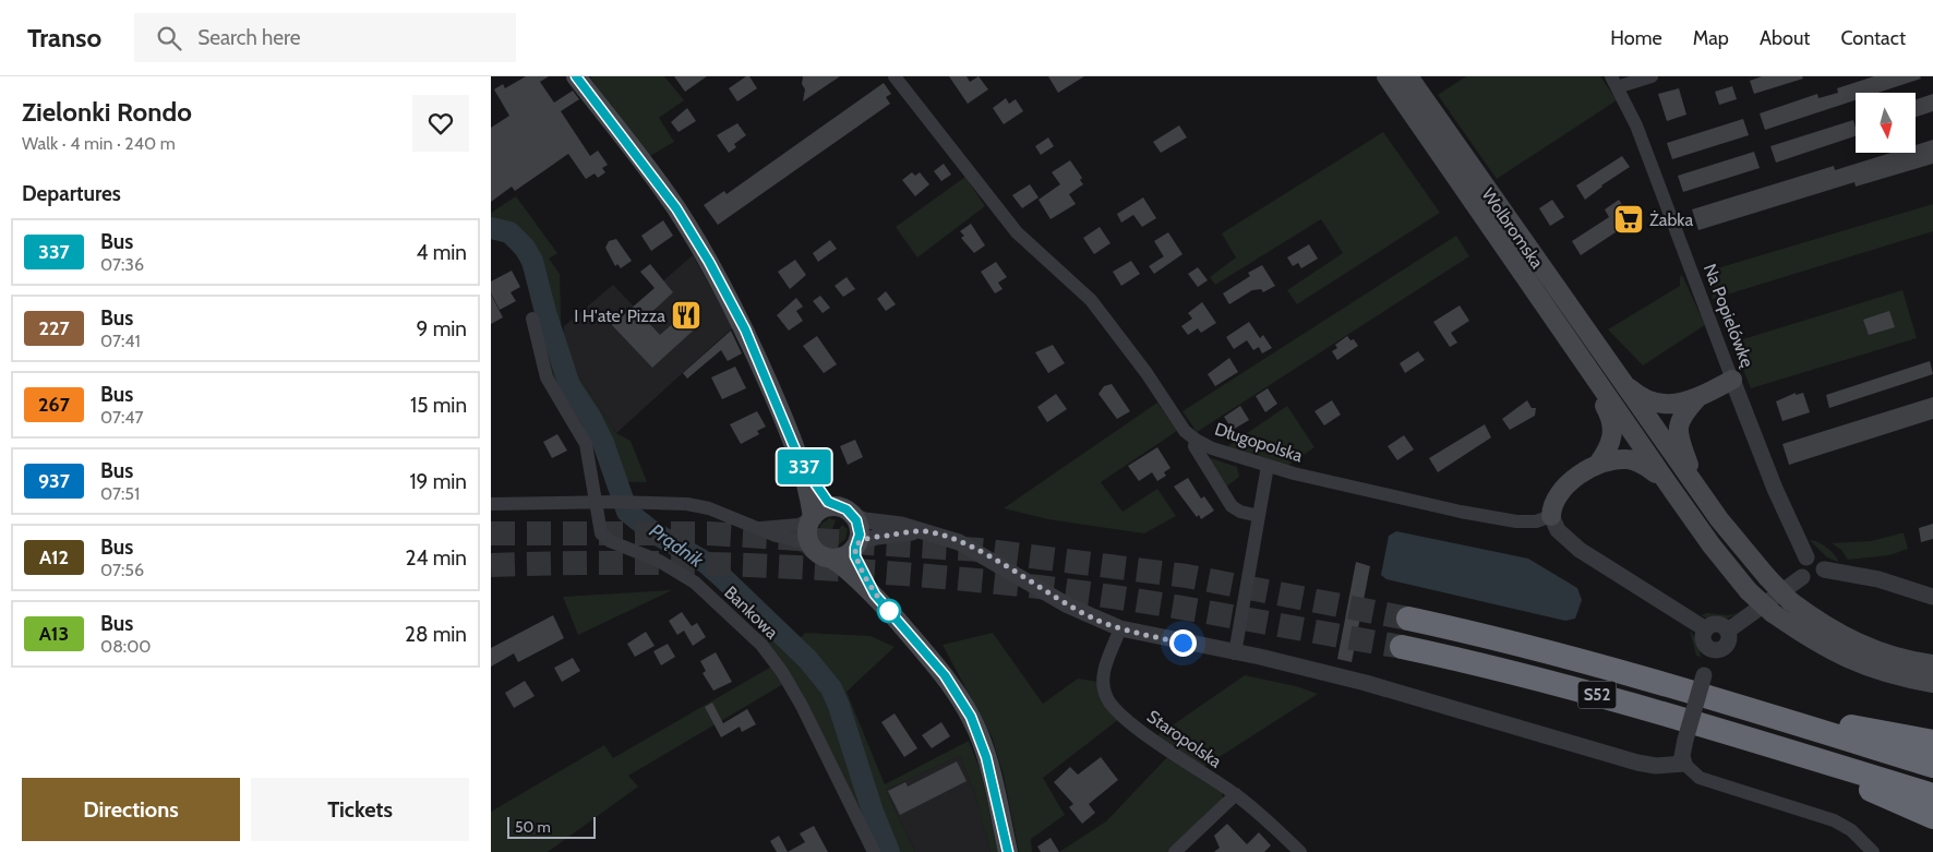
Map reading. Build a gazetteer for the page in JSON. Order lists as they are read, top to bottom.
{
  "streets": {
    "highway": ["S52"],
    "main road": ["Wolbromska"],
    "street": [
      "Na Popielówkę",
      "Długopolska",
      "Bankowa",
      "Staropolska"
    ]
  },
  "water": ["Prądnik"],
  "places": {
    "supermarket": ["Żabka"],
    "restaurant": ["I H'ate' Pizza"]
  },
  "lines": ["bus line 337"],
  "scale_bar": "50 m",
  "north": "bottom",
  "page": {
    "header": "Transo",
    "search": "Search here",
    "nav": [
      "Home",
      "Map",
      "About",
      "Contact"
    ],
    "heading": [
      ["Zielonki Rondo", "Walk · 4 min · 240 m"],
      "Departures"
    ],
    "on_map": "337",
    "list": [
      {
        "mark": "337",
        "name": "Bus",
        "note": "07:36",
        "value": "4 min"
      },
      {
        "mark": "227",
        "name": "Bus",
        "note": "07:41",
        "value": "9 min"
      },
      {
        "mark": "267",
        "name": "Bus",
        "note": "07:47",
        "value": "15 min"
      },
      {
        "mark": "937",
        "name": "Bus",
        "note": "07:51",
        "value": "19 min"
      },
      {
        "mark": "A12",
        "name": "Bus",
        "note": "07:56",
        "value": "24 min"
      },
      {
        "mark": "A13",
        "name": "Bus",
        "note": "08:00",
        "value": "28 min"
      }
    ],
    "buttons": ["Directions", "Tickets"],
    "scale": "50 m"
  }
}
